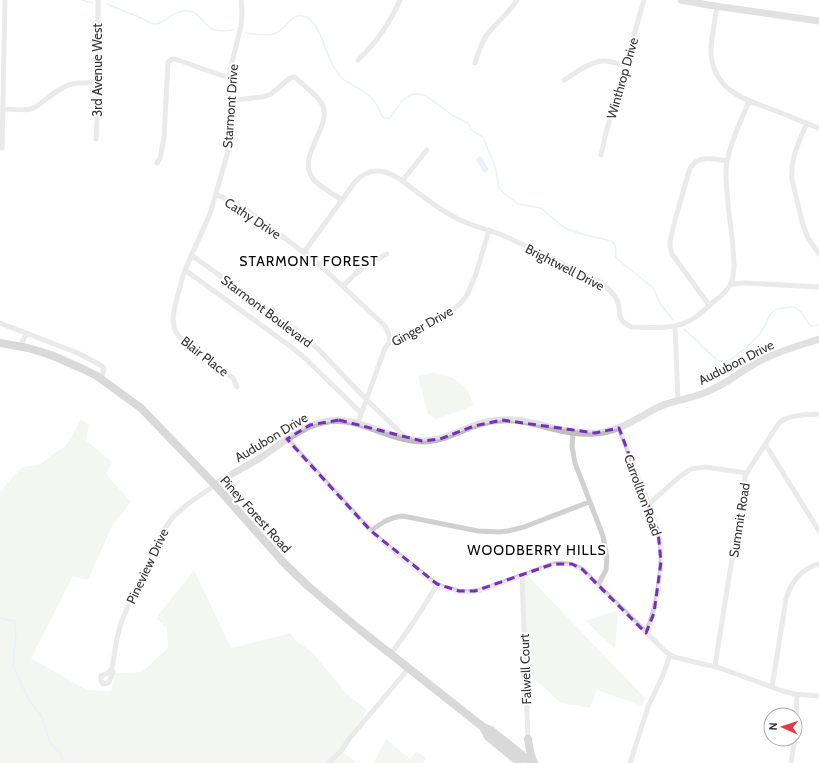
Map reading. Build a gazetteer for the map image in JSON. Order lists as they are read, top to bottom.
{
  "streets": {
    "main road": ["Piney Forest Road"],
    "street": [
      "3rd Avenue West",
      "Winthrop Drive",
      "Starmont Drive",
      "Cathy Drive",
      "Brightwell Drive",
      "Starmont Boulevard",
      "Ginger Drive",
      "Blair Place",
      "Audubon Drive",
      "Carrollton Road",
      "Summit Road",
      "Pineview Drive",
      "Falwell Court"
    ]
  },
  "crossings": [
    ["Starmont Drive", "Cathy Drive"],
    ["Starmont Drive", "Starmont Boulevard"],
    ["Starmont Drive", "Blair Place"],
    ["Cathy Drive", "Brightwell Drive"],
    ["Cathy Drive", "Ginger Drive"],
    ["Brightwell Drive", "Ginger Drive"],
    ["Starmont Boulevard", "Ginger Drive"],
    ["Starmont Boulevard", "Blair Place"],
    ["Starmont Boulevard", "Audubon Drive"],
    ["Ginger Drive", "Audubon Drive"],
    ["Audubon Drive", "Carrollton Road"],
    ["Audubon Drive", "Piney Forest Road"],
    ["Audubon Drive", "Pineview Drive"],
    ["Piney Forest Road", "Pineview Drive"],
    ["Piney Forest Road", "Falwell Court"]
  ],
  "districts": ["STARMONT FOREST", "WOODBERRY HILLS"],
  "north": "left"
}
